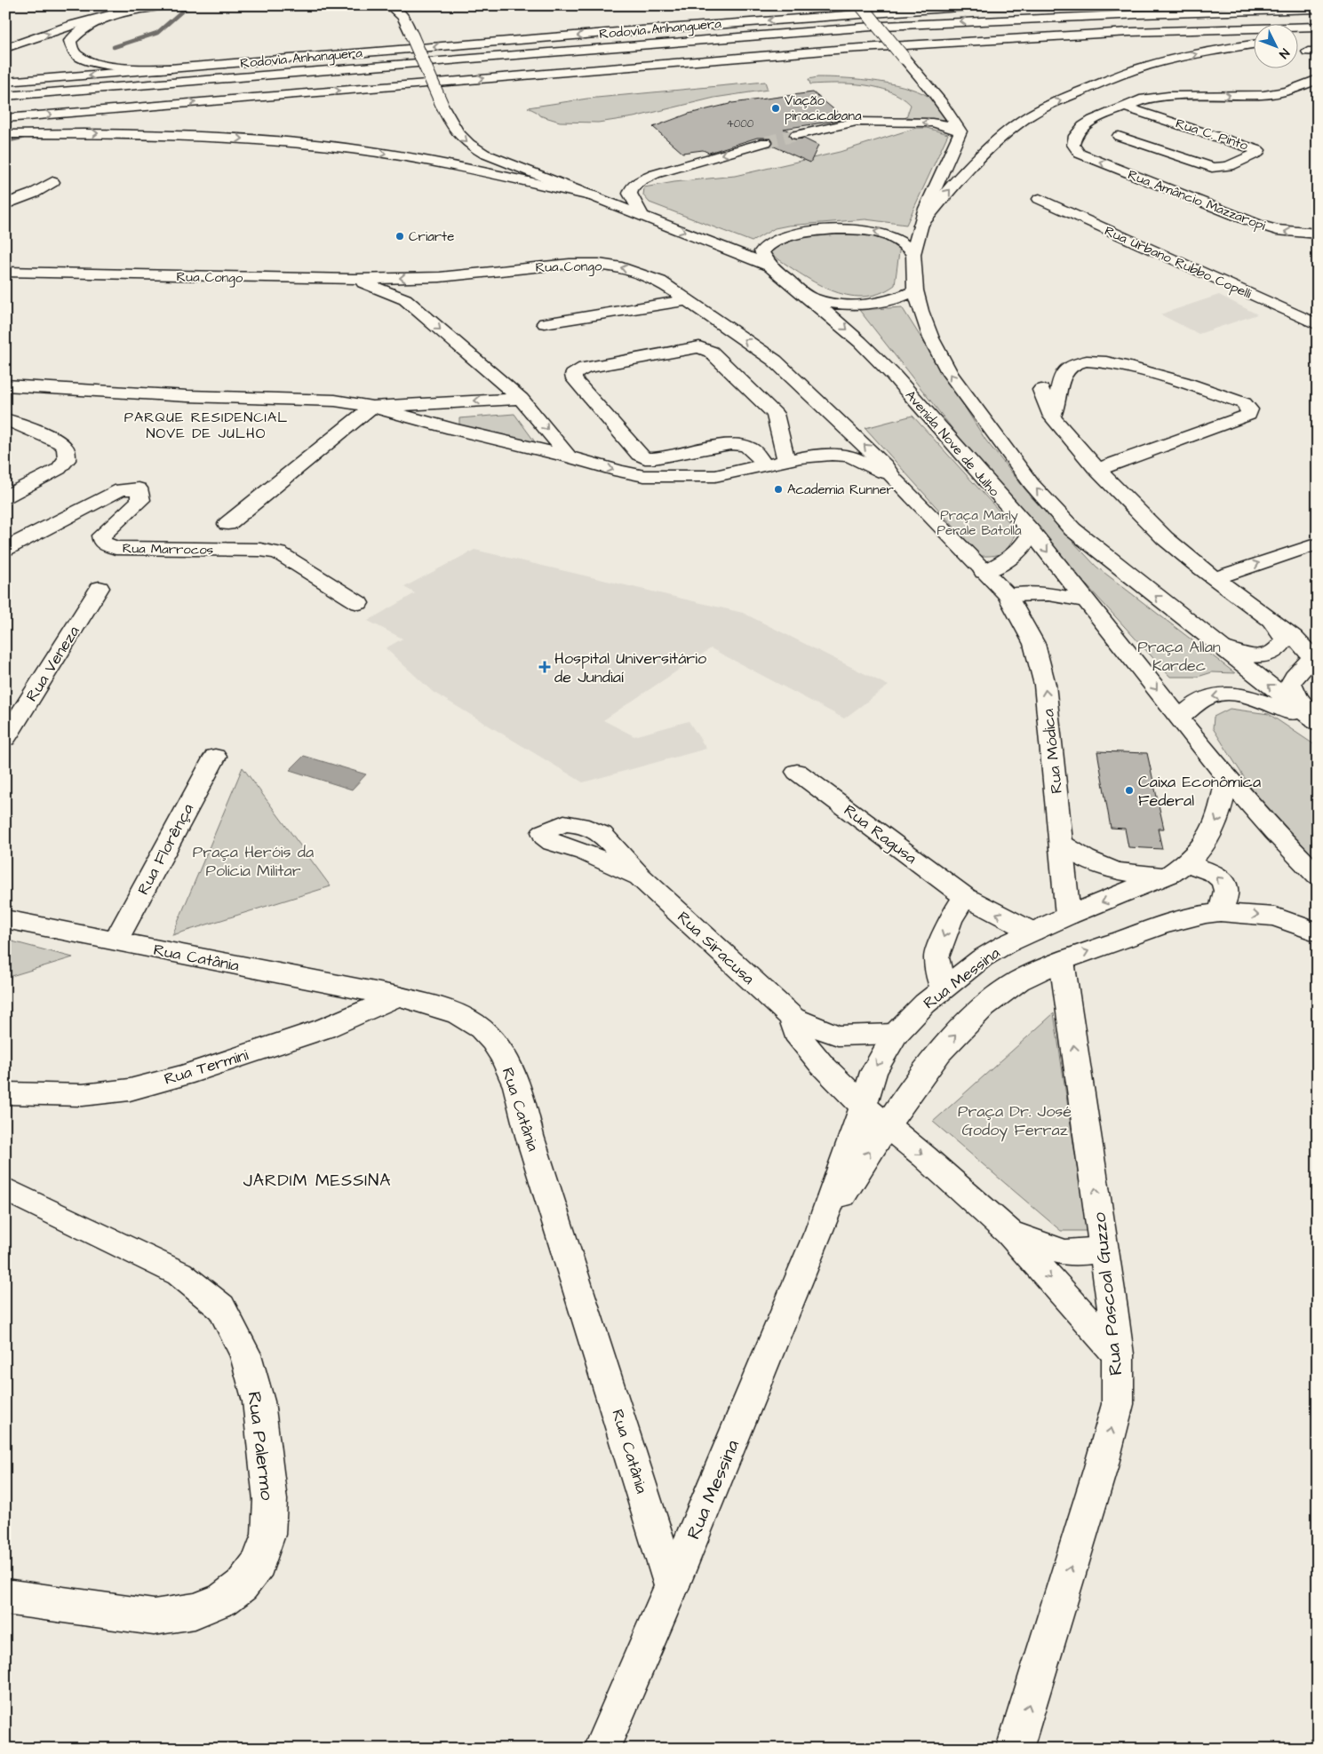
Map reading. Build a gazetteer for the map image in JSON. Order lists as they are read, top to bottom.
{
  "streets": {
    "main road": [
      "Rodovia Anhanguera",
      "Rua C. Pinto",
      "Rua Amâncio Mazzaropi",
      "Rua Urbano Rubbo Copelli",
      "Rua Congo",
      "Avenida Nove de Julho",
      "Rua Marrocos",
      "Rua Veneza",
      "Rua Módica",
      "Rua Ragusa",
      "Rua Florênça",
      "Rua Siracusa",
      "Rua Catânia",
      "Rua Messina",
      "Rua Termini",
      "Rua Pascoal Guzzo",
      "Rua Palermo"
    ]
  },
  "crossings": [
    ["Rua C. Pinto", "Rua Amâncio Mazzaropi"],
    ["Rua Congo", "Rua Módica"],
    ["Avenida Nove de Julho", "Rua Messina"],
    ["Rua Módica", "Rua Messina"],
    ["Rua Ragusa", "Rua Messina"],
    ["Rua Florênça", "Rua Catânia"],
    ["Rua Siracusa", "Rua Messina"],
    ["Rua Catânia", "Rua Messina"],
    ["Rua Catânia", "Rua Termini"],
    ["Rua Messina", "Rua Pascoal Guzzo"]
  ],
  "one_way": ["Rua Módica", "Rua Pascoal Guzzo"],
  "districts": ["PARQUE RESIDENCIAL NOVE DE JULHO", "JARDIM MESSINA"],
  "parks": [
    "Praça Marly Perale Batolla",
    "Praça Allan Kardec",
    "Praça Heróis da Polícia Militar",
    "Praça Dr. José Godoy Ferraz"
  ],
  "places": {
    "other": [
      "Viação piracicabana",
      "Criarte",
      "Academia Runner",
      "Caixa Econômica Federal"
    ],
    "health": ["Hospital Universitário de Jundiaí"]
  },
  "house_numbers": ["4000"],
  "north": "bottom right"
}
